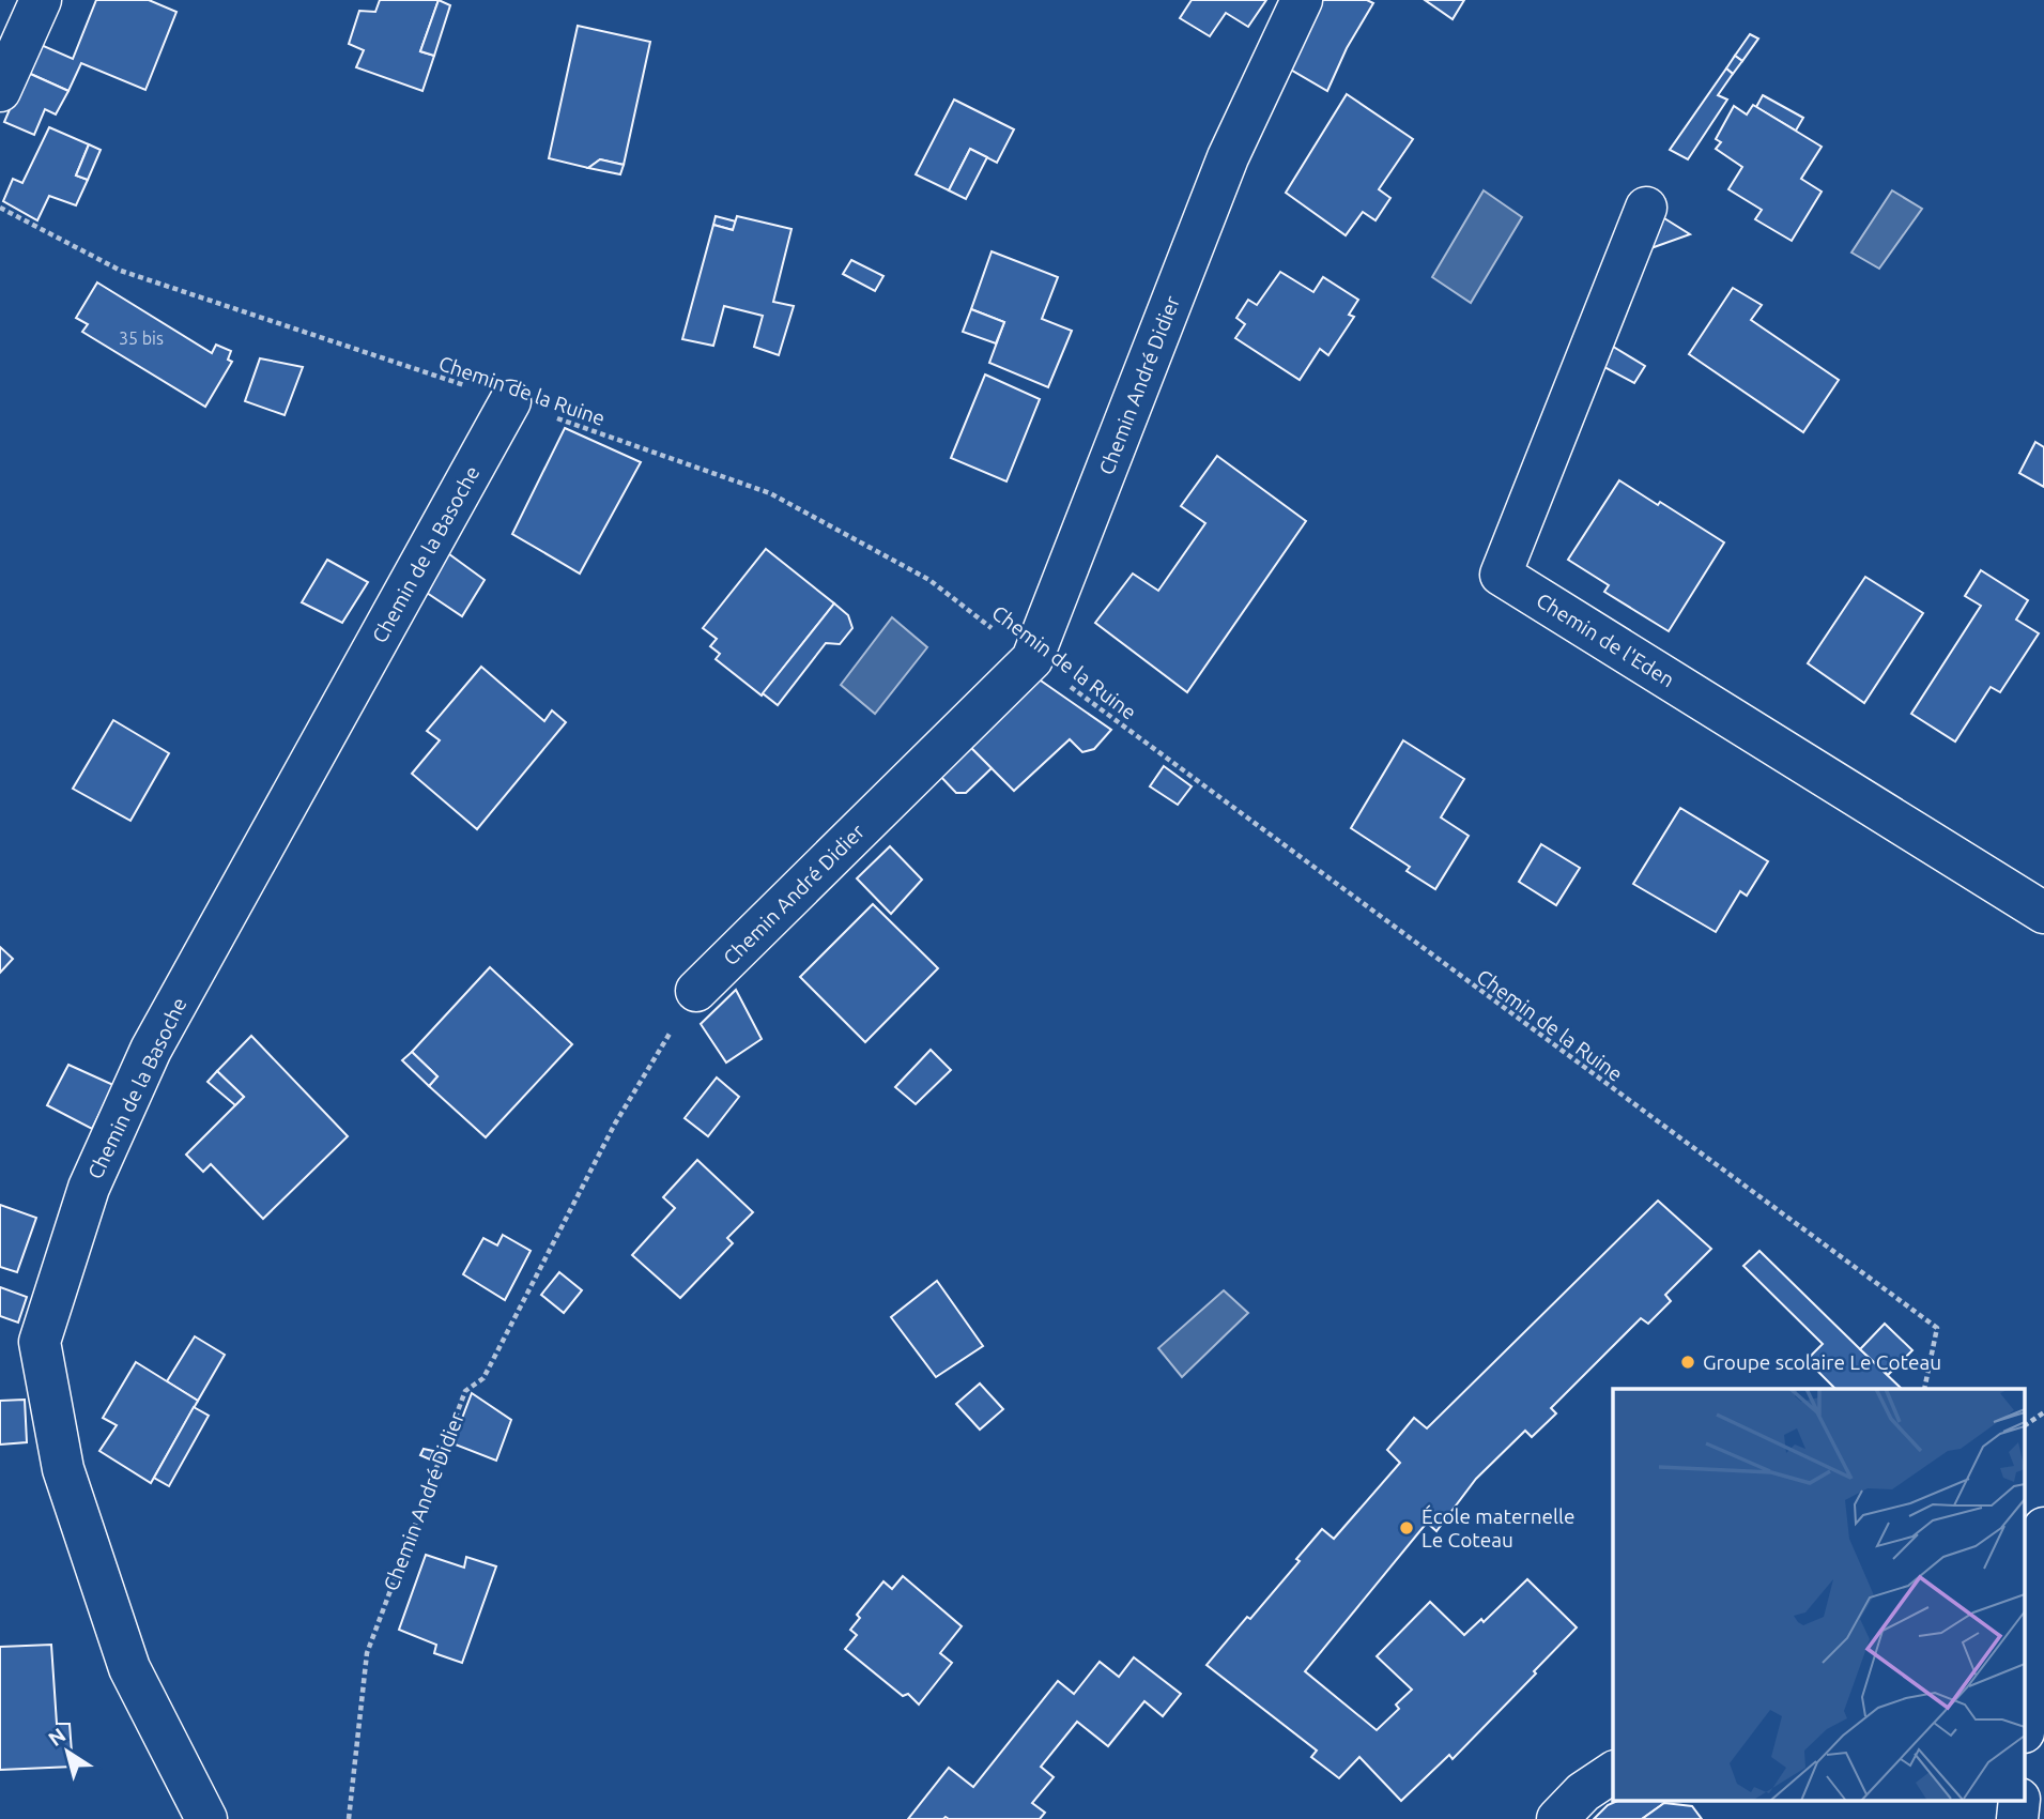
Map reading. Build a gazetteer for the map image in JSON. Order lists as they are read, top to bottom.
{
  "streets": {
    "street": ["Chemin André Didier", "Chemin de la Basoche", "Chemin de l'Eden"],
    "path": ["Chemin de la Ruine"]
  },
  "crossings": [
    ["Chemin André Didier", "Chemin de la Ruine"],
    ["Chemin de la Ruine", "Chemin de la Basoche"]
  ],
  "places": ["Groupe scolaire Le Coteau", "École maternelle Le Coteau"],
  "house_numbers": ["35 bis"],
  "north": "top left"
}
